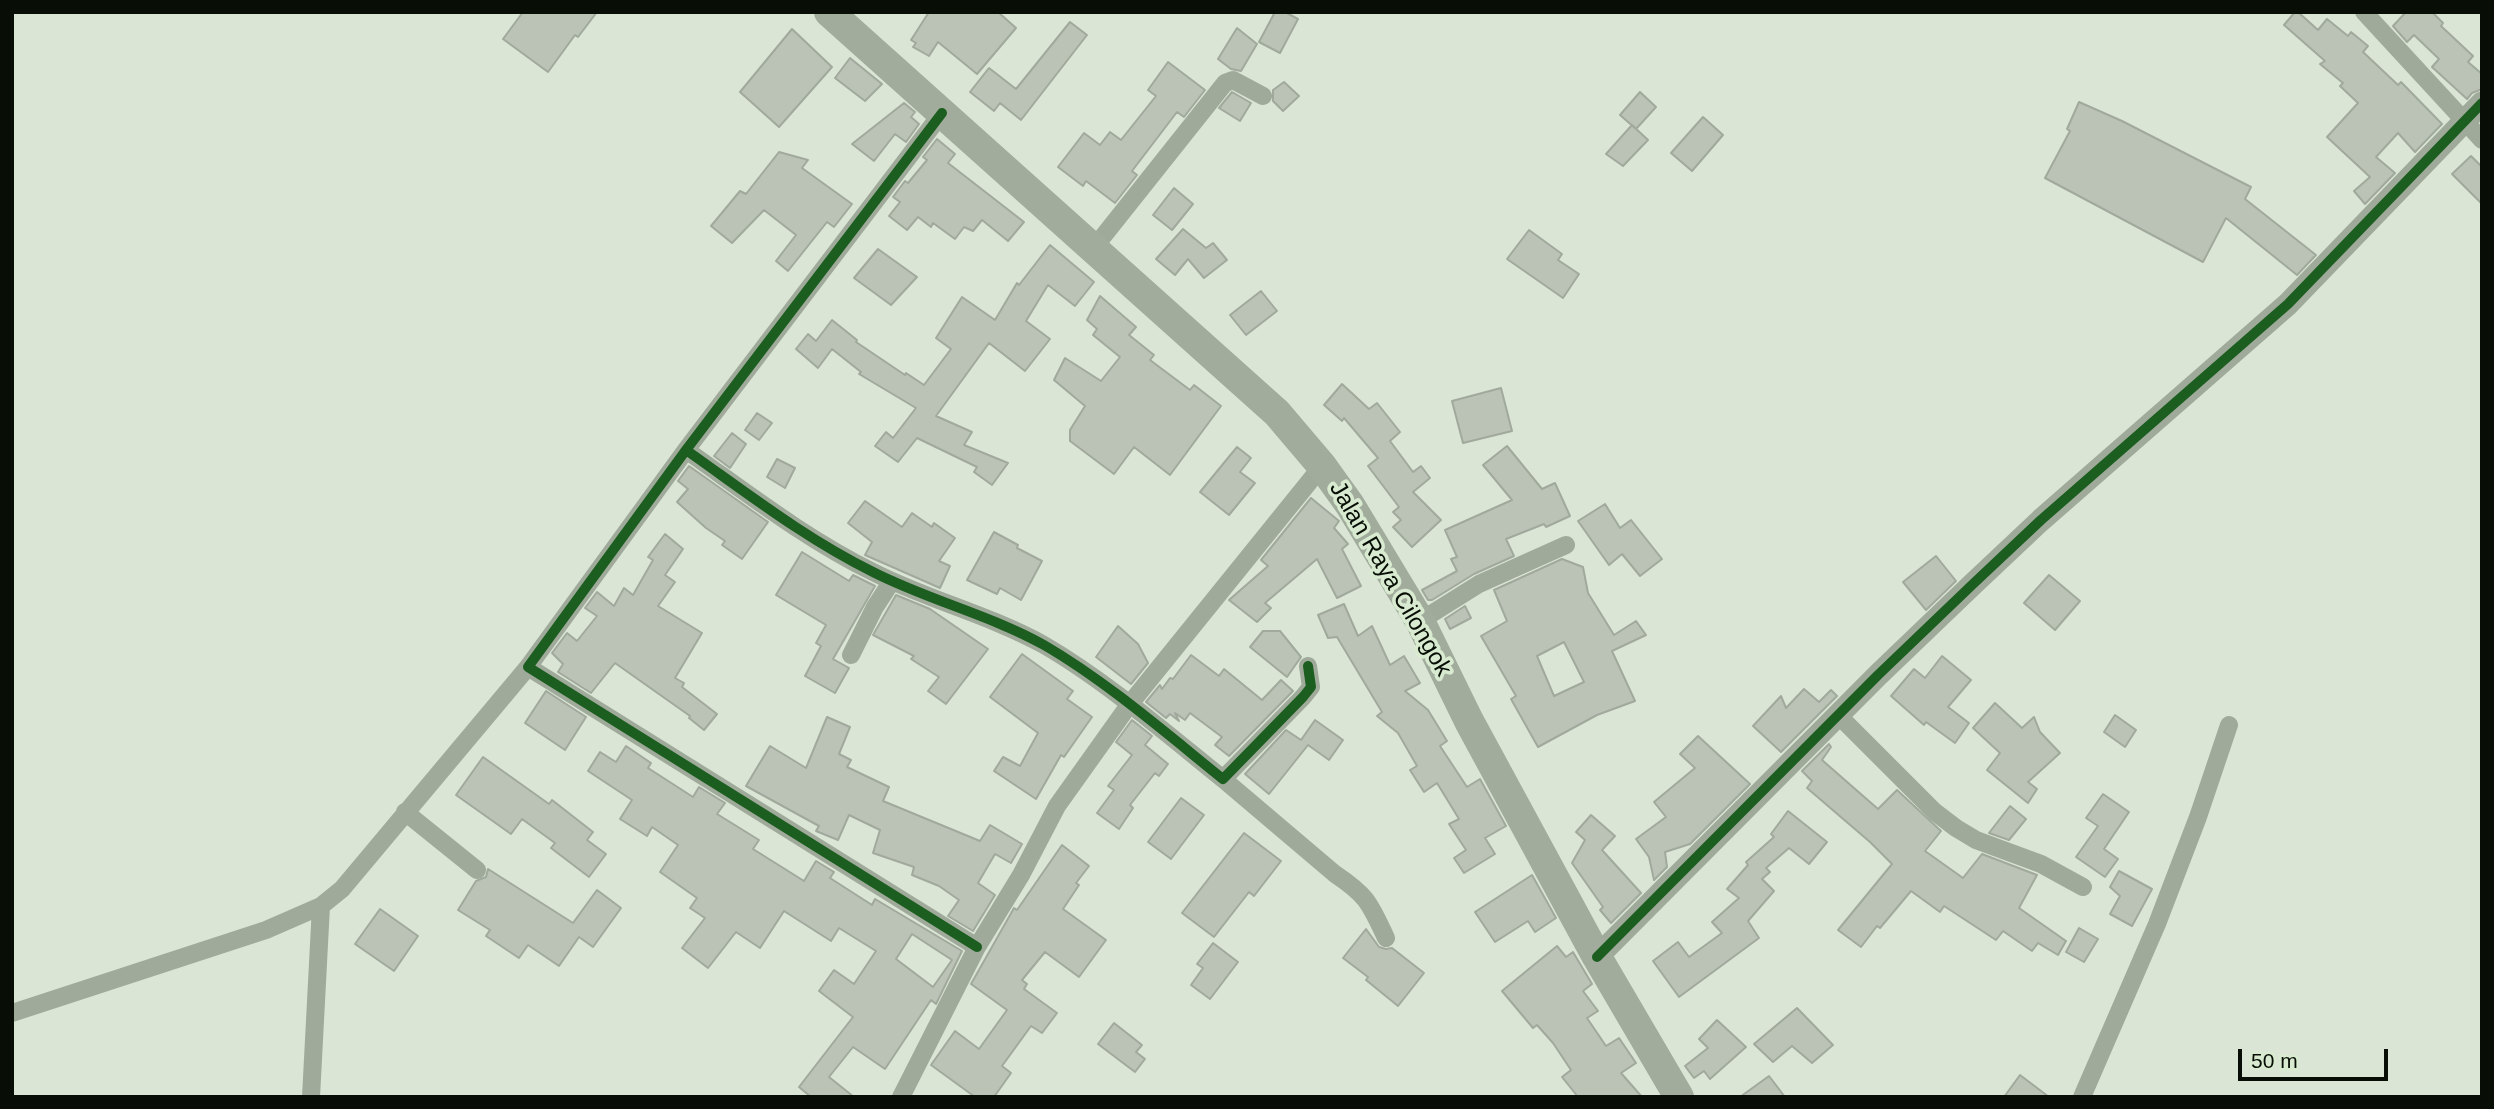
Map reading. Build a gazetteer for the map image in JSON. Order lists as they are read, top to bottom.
{
  "streets": {
    "highway": ["Jalan Raya Cilongok"]
  },
  "scale_bar": "50 m"
}
